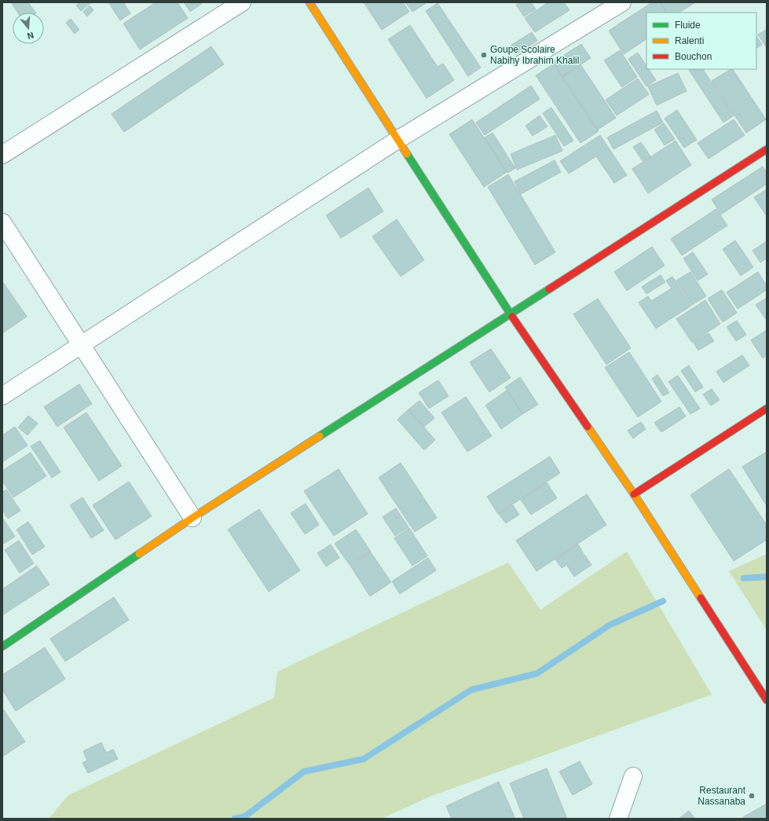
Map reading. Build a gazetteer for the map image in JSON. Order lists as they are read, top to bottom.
{
  "places": ["Goupe Scolaire Nabihy Ibrahim Khalil", "Restaurant Nassanaba"],
  "legend": ["Fluide", "Ralenti", "Bouchon"],
  "north": "bottom"
}
